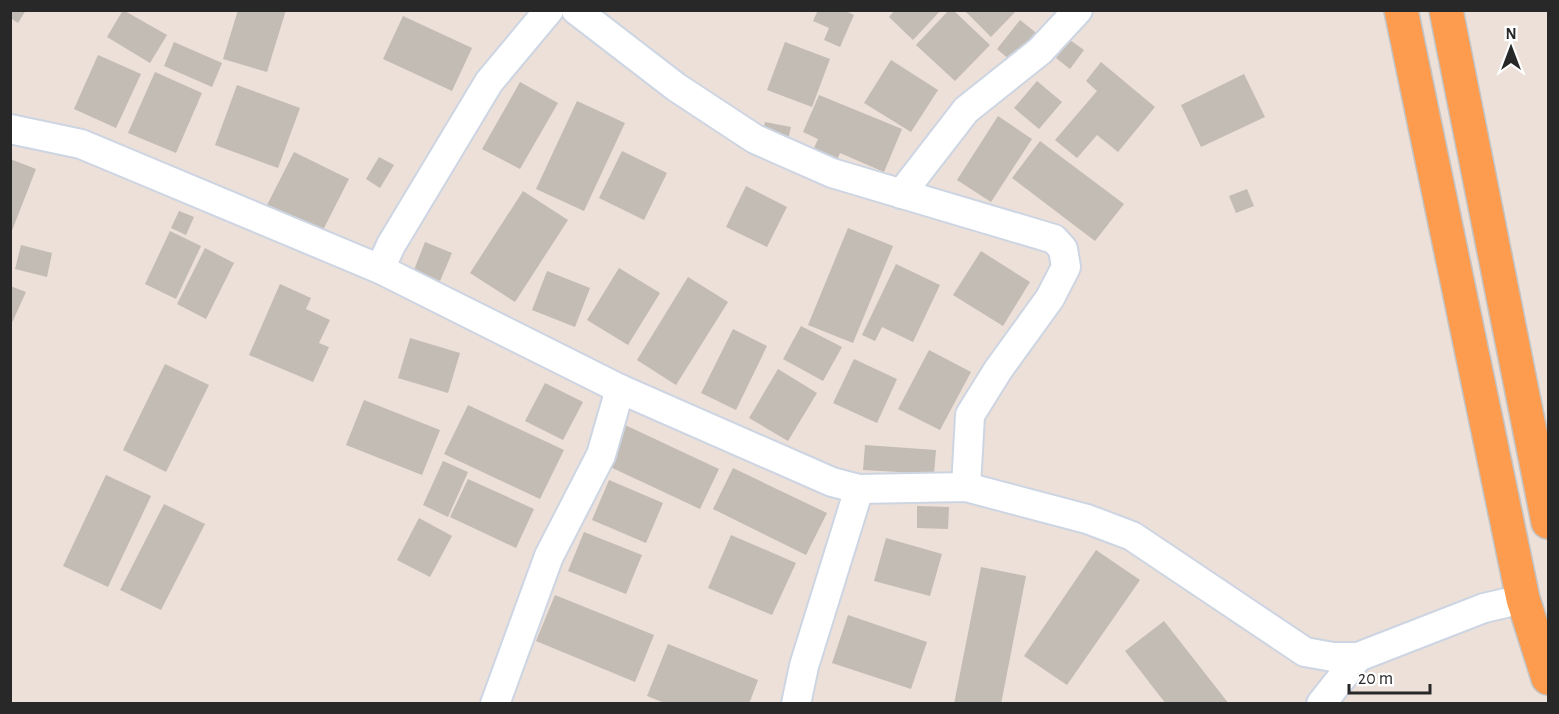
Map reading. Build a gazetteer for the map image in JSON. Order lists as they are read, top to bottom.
{
  "scale_bar": "20 m",
  "north": "top"
}
